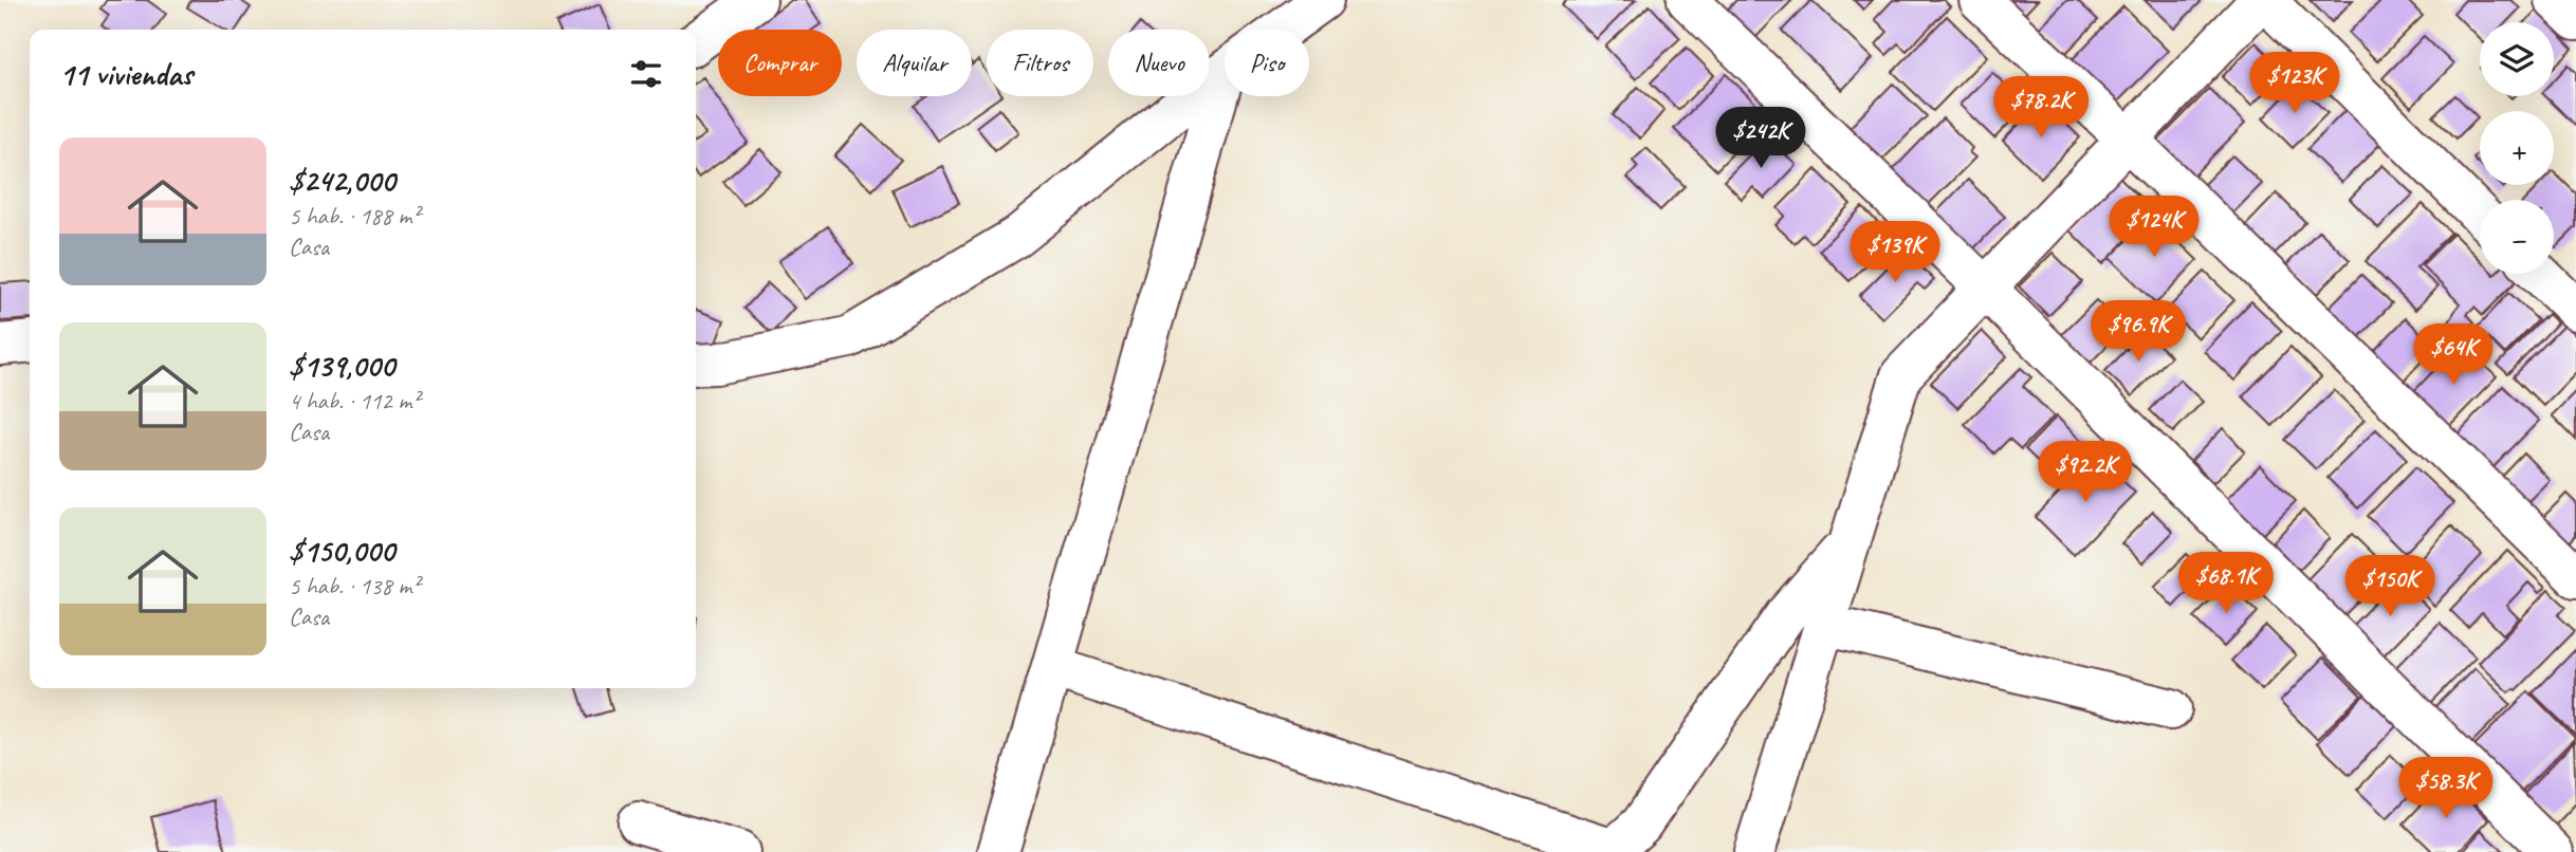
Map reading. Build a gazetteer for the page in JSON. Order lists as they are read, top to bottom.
{
  "page": {
    "map_buttons": ["+", "−"],
    "chip": [
      "Comprar",
      "Alquilar",
      "Filtros",
      "Nuevo",
      "Piso"
    ],
    "heading": "11 viviendas",
    "price": [
      "$123K",
      "$78.2K",
      "$242K",
      "$124K",
      "$139K",
      "$96.9K",
      "$64K",
      "$92.2K",
      "$68.1K",
      "$150K",
      "$58.3K"
    ],
    "list": [
      {
        "name": "$242,000",
        "note": "5 hab. · 188 m² · Casa"
      },
      {
        "name": "$139,000",
        "note": "4 hab. · 112 m² · Casa"
      },
      {
        "name": "$150,000",
        "note": "5 hab. · 138 m² · Casa"
      }
    ]
  }
}
